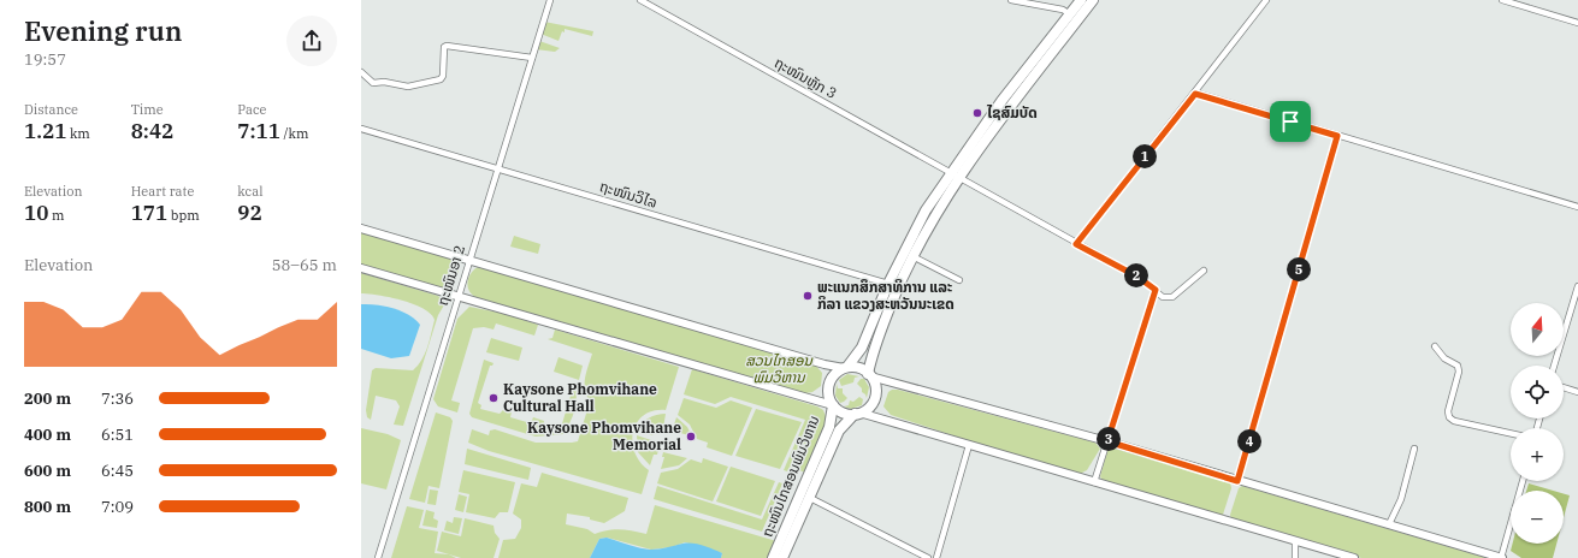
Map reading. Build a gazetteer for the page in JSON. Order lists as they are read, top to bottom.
{
  "streets": {
    "highway": ["ຖະໜົນໄກສອນພົມວິຫານ"],
    "street": ["ຖະໜົນຫຼັກ 3", "ຖະໜົນວິໄລ", "ຖະໜົນອາ 2"]
  },
  "crossings": [
    ["ຖະໜົນວິໄລ", "ຖະໜົນອາ 2"]
  ],
  "parks": ["ສວນໄກສອນ ພົມວິຫານ"],
  "places": [
    "ໄຊສົມບັດ",
    "ພະແນກສຶກສາທິການ ແລະ ກິລາ ແຂວງສະຫວັນນະເຂດ",
    "Kaysone Phomvihane Cultural Hall",
    "Kaysone Phomvihane Memorial"
  ],
  "north": "top",
  "page": {
    "heading": ["Evening run", "19:57"],
    "stats": [
      ["Distance", "1.21 km"],
      ["Time", "8:42"],
      ["Pace", "7:11 /km"],
      ["Elevation", "10 m"],
      ["Heart rate", "171 bpm"],
      ["kcal", "92"]
    ],
    "pins": [
      "1",
      "5",
      "2",
      "3",
      "4"
    ],
    "chart": ["Elevation", "58–65 m"],
    "map_buttons": ["+", "−"],
    "list": [
      {
        "name": "200 m",
        "note": "7:36"
      },
      {
        "name": "400 m",
        "note": "6:51"
      },
      {
        "name": "600 m",
        "note": "6:45"
      },
      {
        "name": "800 m",
        "note": "7:09"
      }
    ]
  }
}
